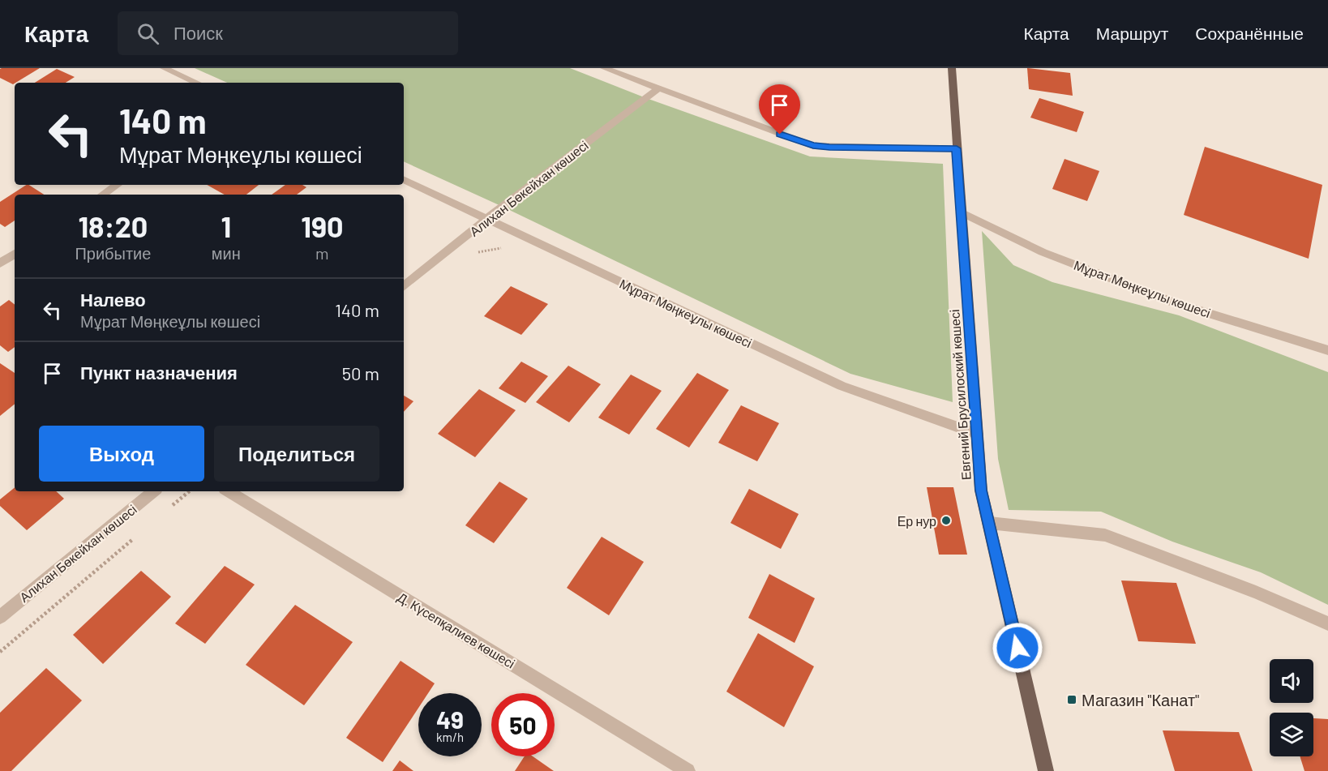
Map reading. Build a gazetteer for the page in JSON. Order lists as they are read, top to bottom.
{
  "streets": {
    "main road": ["Евгений Брусилоский көшесі"],
    "street": ["Алихан Бөкейхан көшесі", "Мұрат Мөңкеұлы көшесі", "Д. Күсепқалиев көшесі"]
  },
  "crossings": [
    ["Алихан Бөкейхан көшесі", "Мұрат Мөңкеұлы көшесі"],
    ["Мұрат Мөңкеұлы көшесі", "Евгений Брусилоский көшесі"]
  ],
  "places": {
    "other": ["Ер нур"],
    "transit": ["Магазин \"Канат\""]
  },
  "page": {
    "header": "Карта",
    "search": "Поиск",
    "nav": ["Карта", "Маршрут", "Сохранённые"],
    "turn": ["140 m", "Мұрат Мөңкеұлы көшесі"],
    "eta": [
      "18:20",
      "Прибытие",
      "1",
      "мин",
      "190",
      "m"
    ],
    "list": [
      {
        "name": "Налево",
        "note": "Мұрат Мөңкеұлы көшесі",
        "value": "140 m"
      },
      {
        "name": "Пункт назначения",
        "value": "50 m"
      }
    ],
    "buttons": ["Выход", "Поделиться"],
    "speed": "49 km/h",
    "limit": "50"
  }
}
